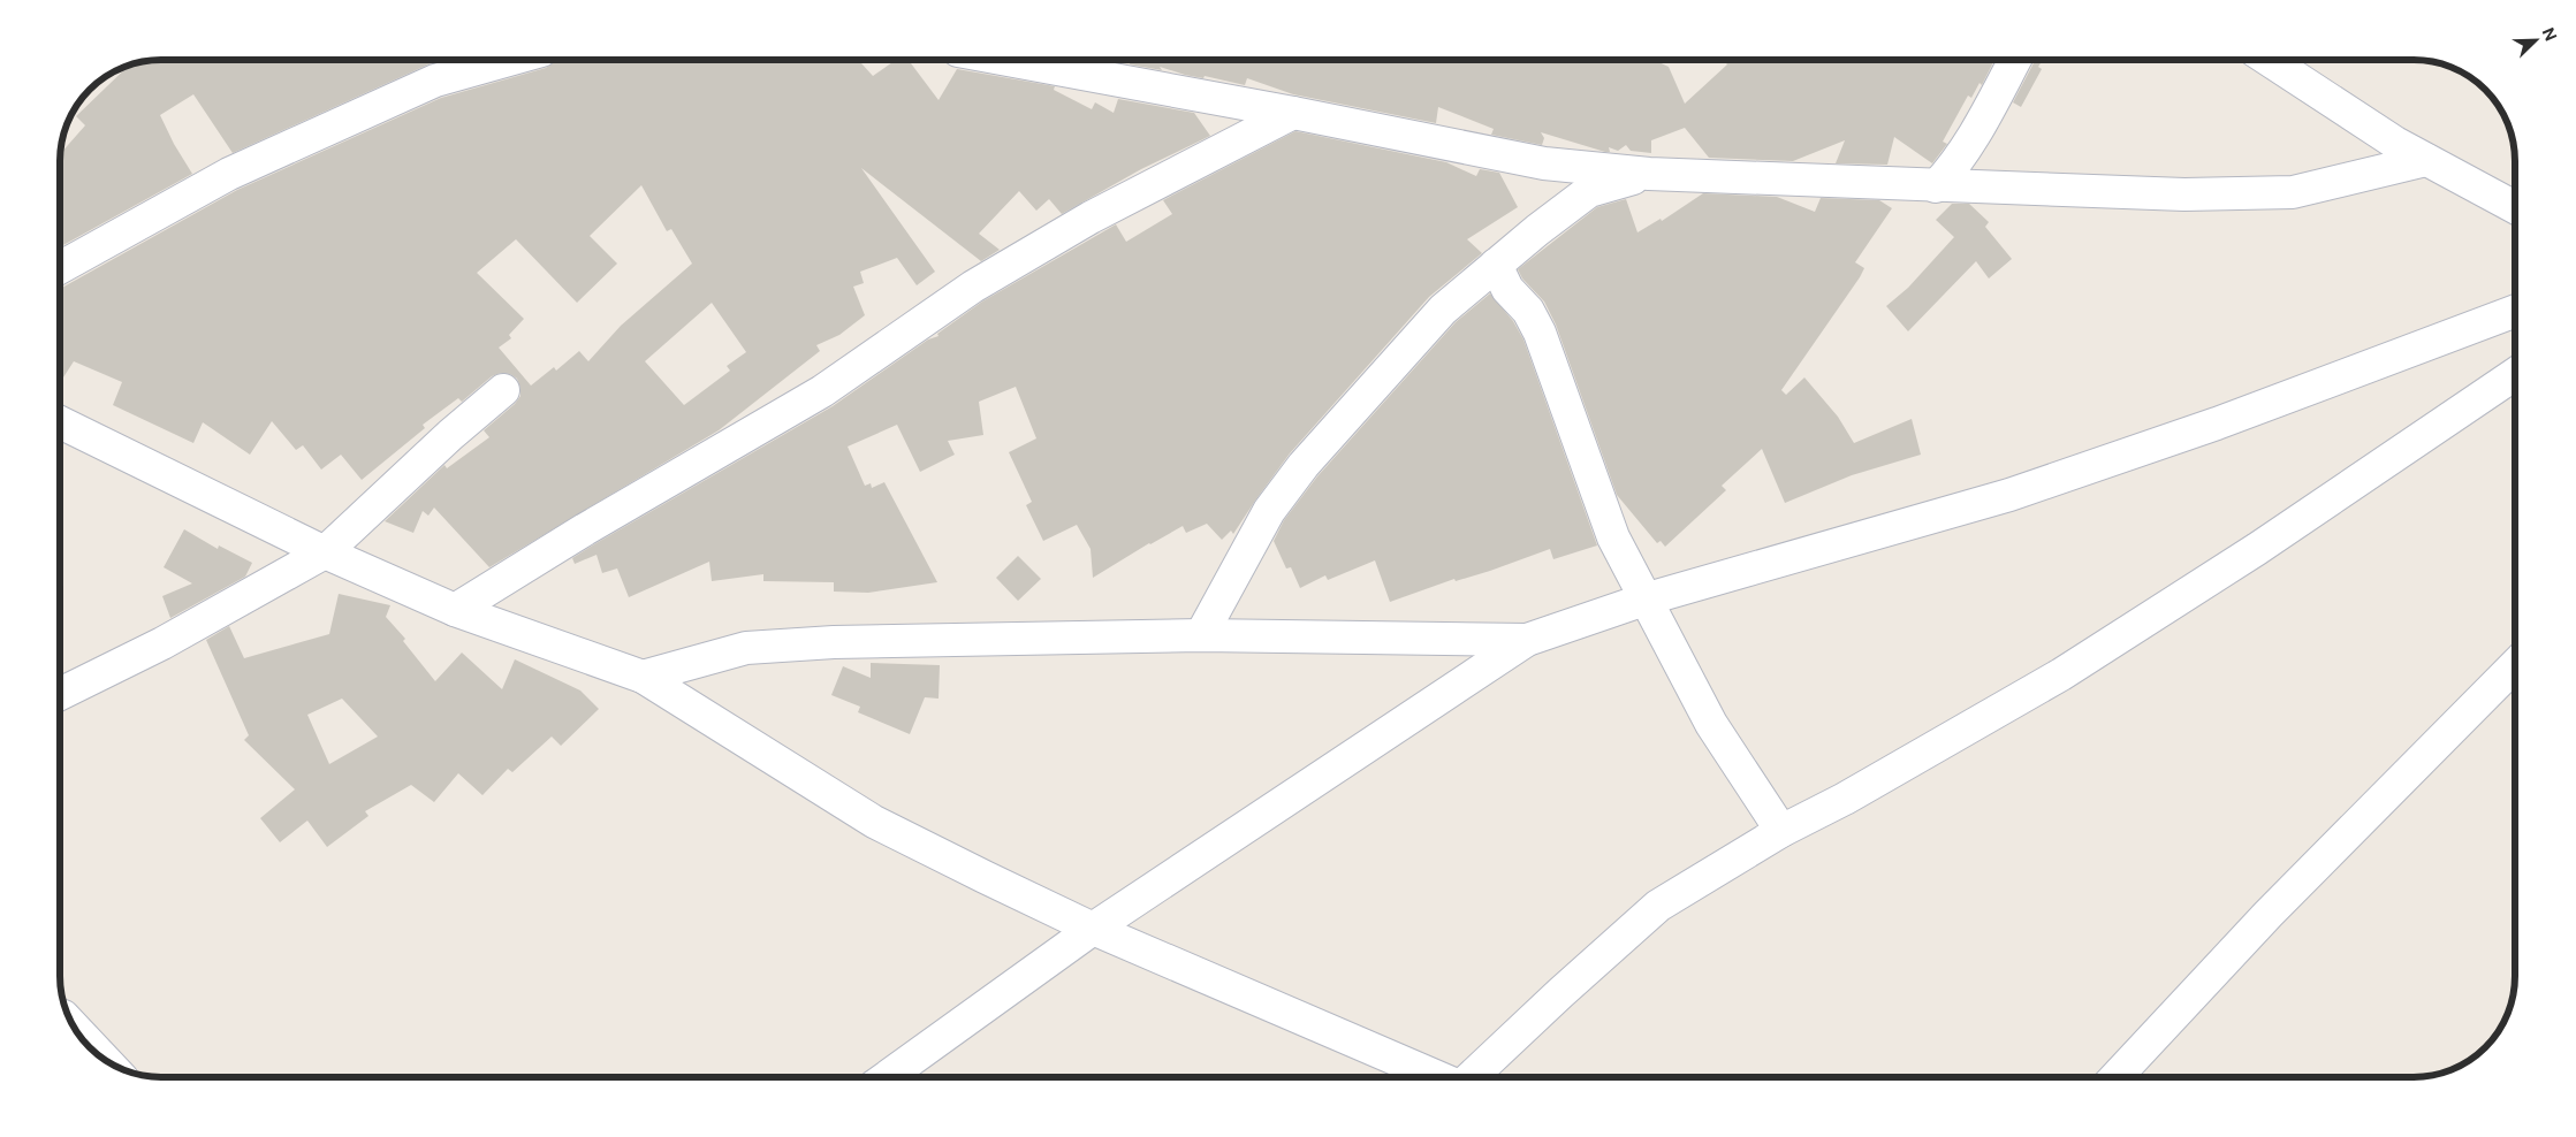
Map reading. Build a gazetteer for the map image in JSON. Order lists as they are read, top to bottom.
{
  "north": "top right"
}
